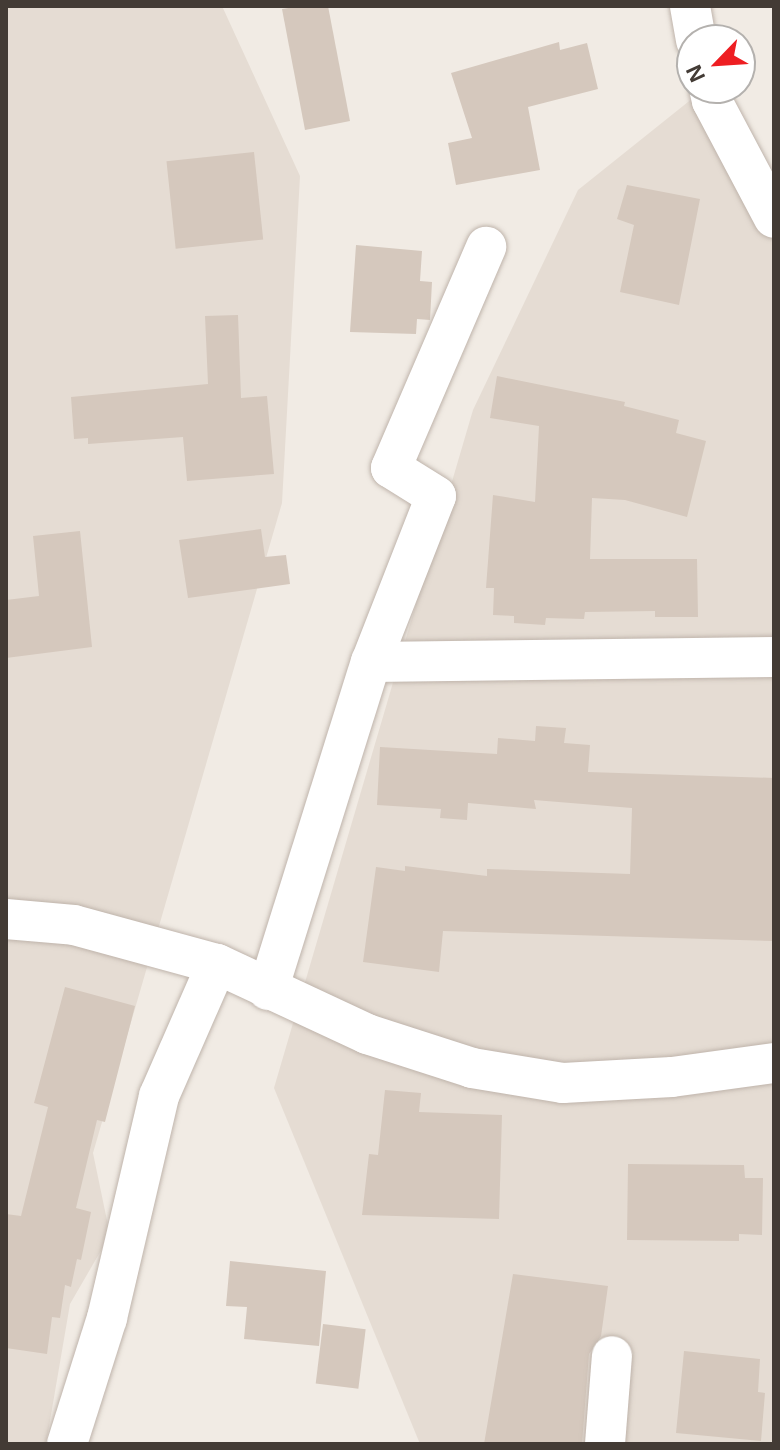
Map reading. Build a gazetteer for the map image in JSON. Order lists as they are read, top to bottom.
{
  "north": "bottom left"
}
